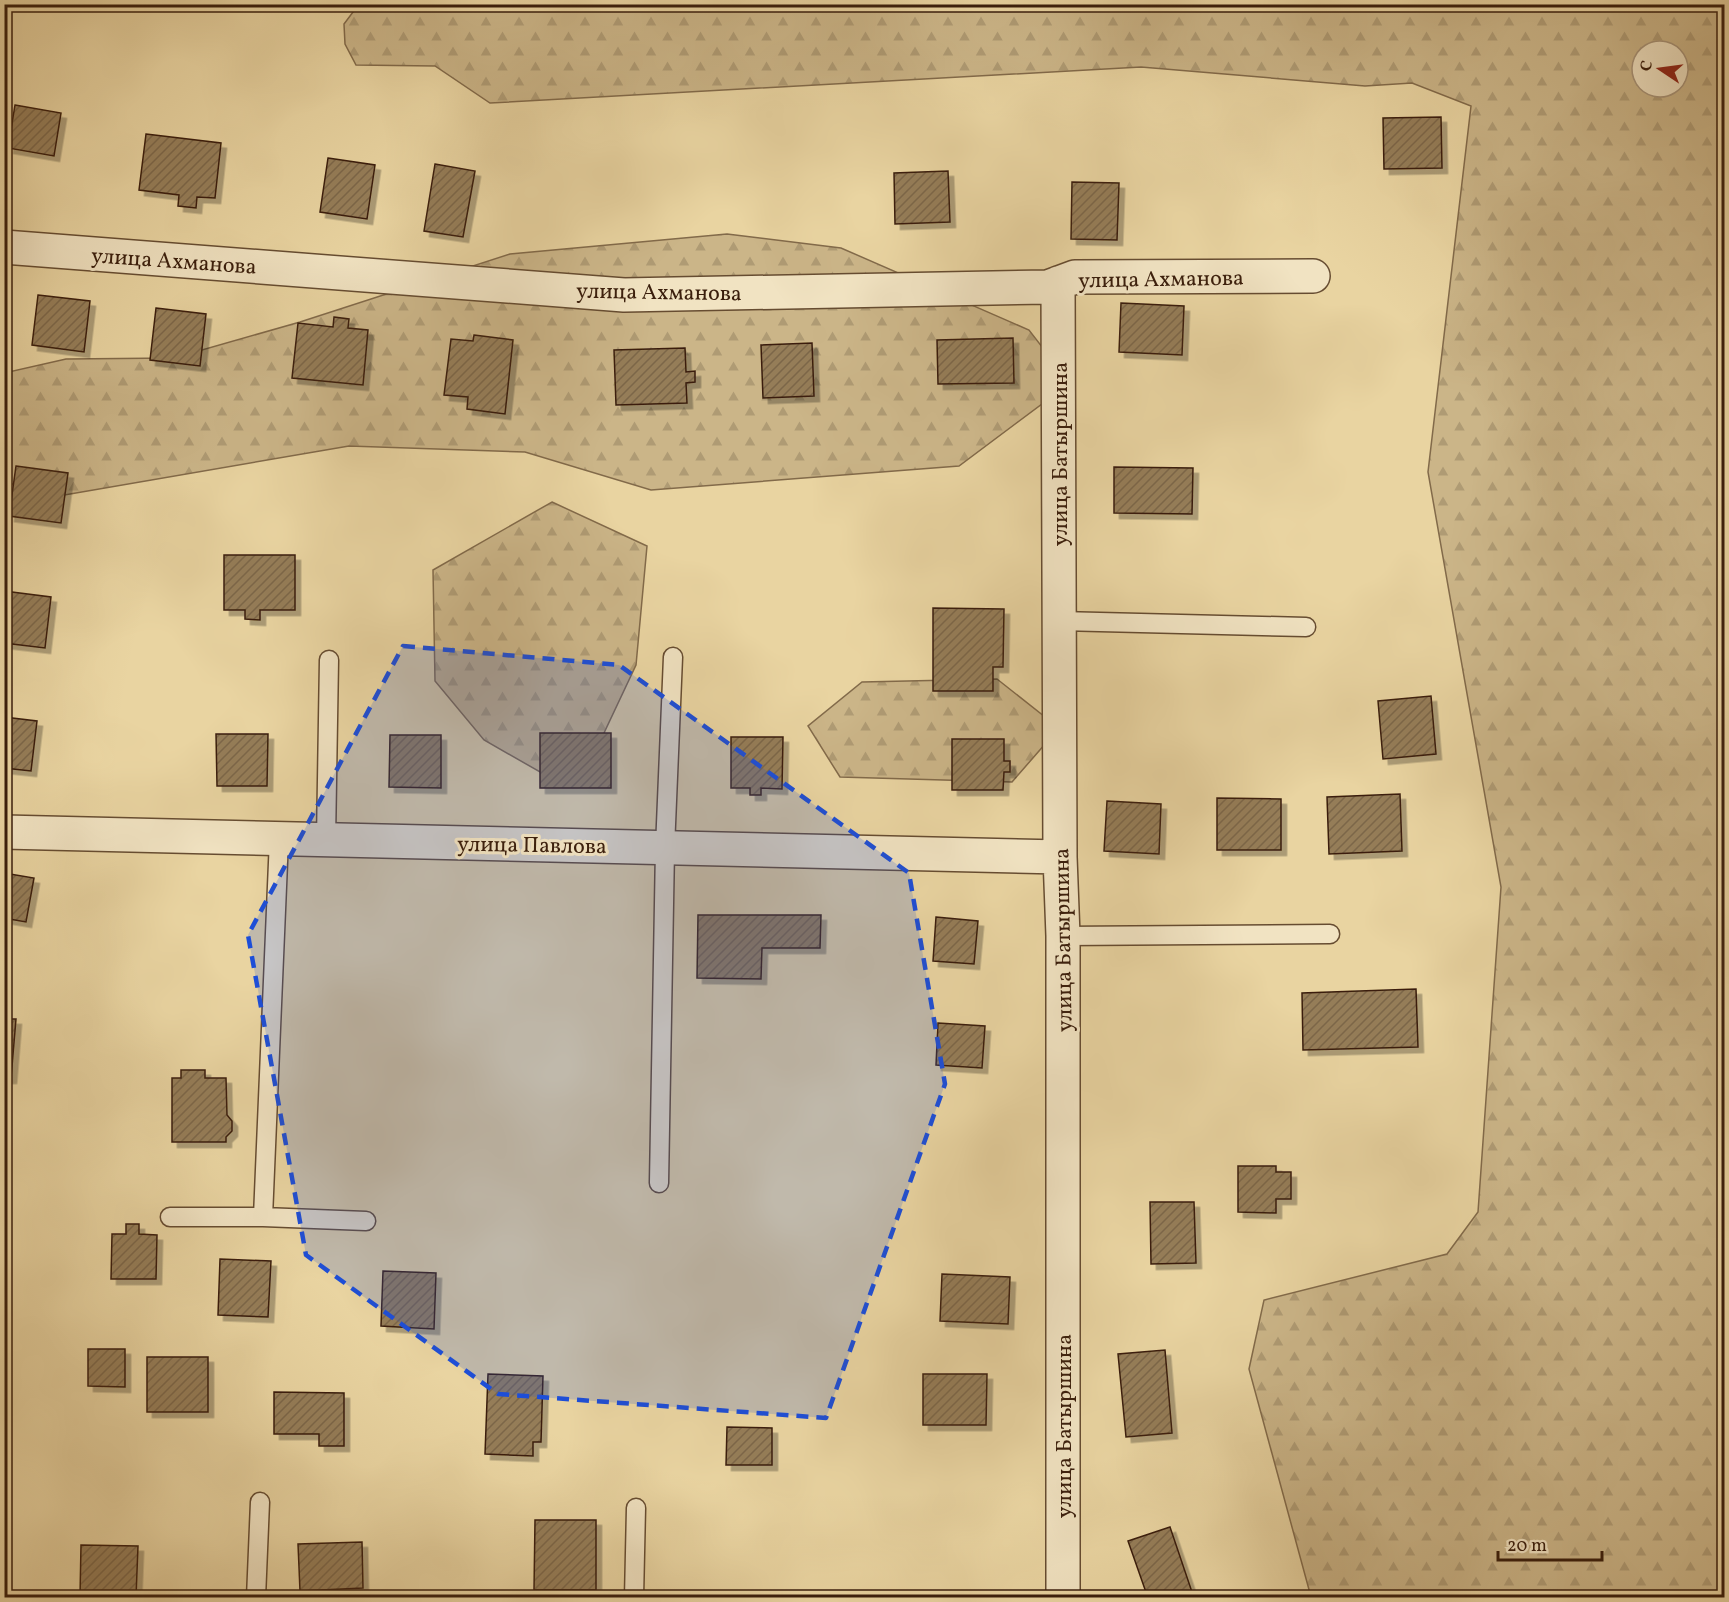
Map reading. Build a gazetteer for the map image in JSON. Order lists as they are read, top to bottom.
{
  "streets": {
    "street": ["улица Ахманова", "улица Батыршина", "улица Павлова"]
  },
  "crossings": [
    ["улица Ахманова", "улица Батыршина"],
    ["улица Батыршина", "улица Павлова"]
  ],
  "scale_bar": "20 m",
  "north": "left"
}
